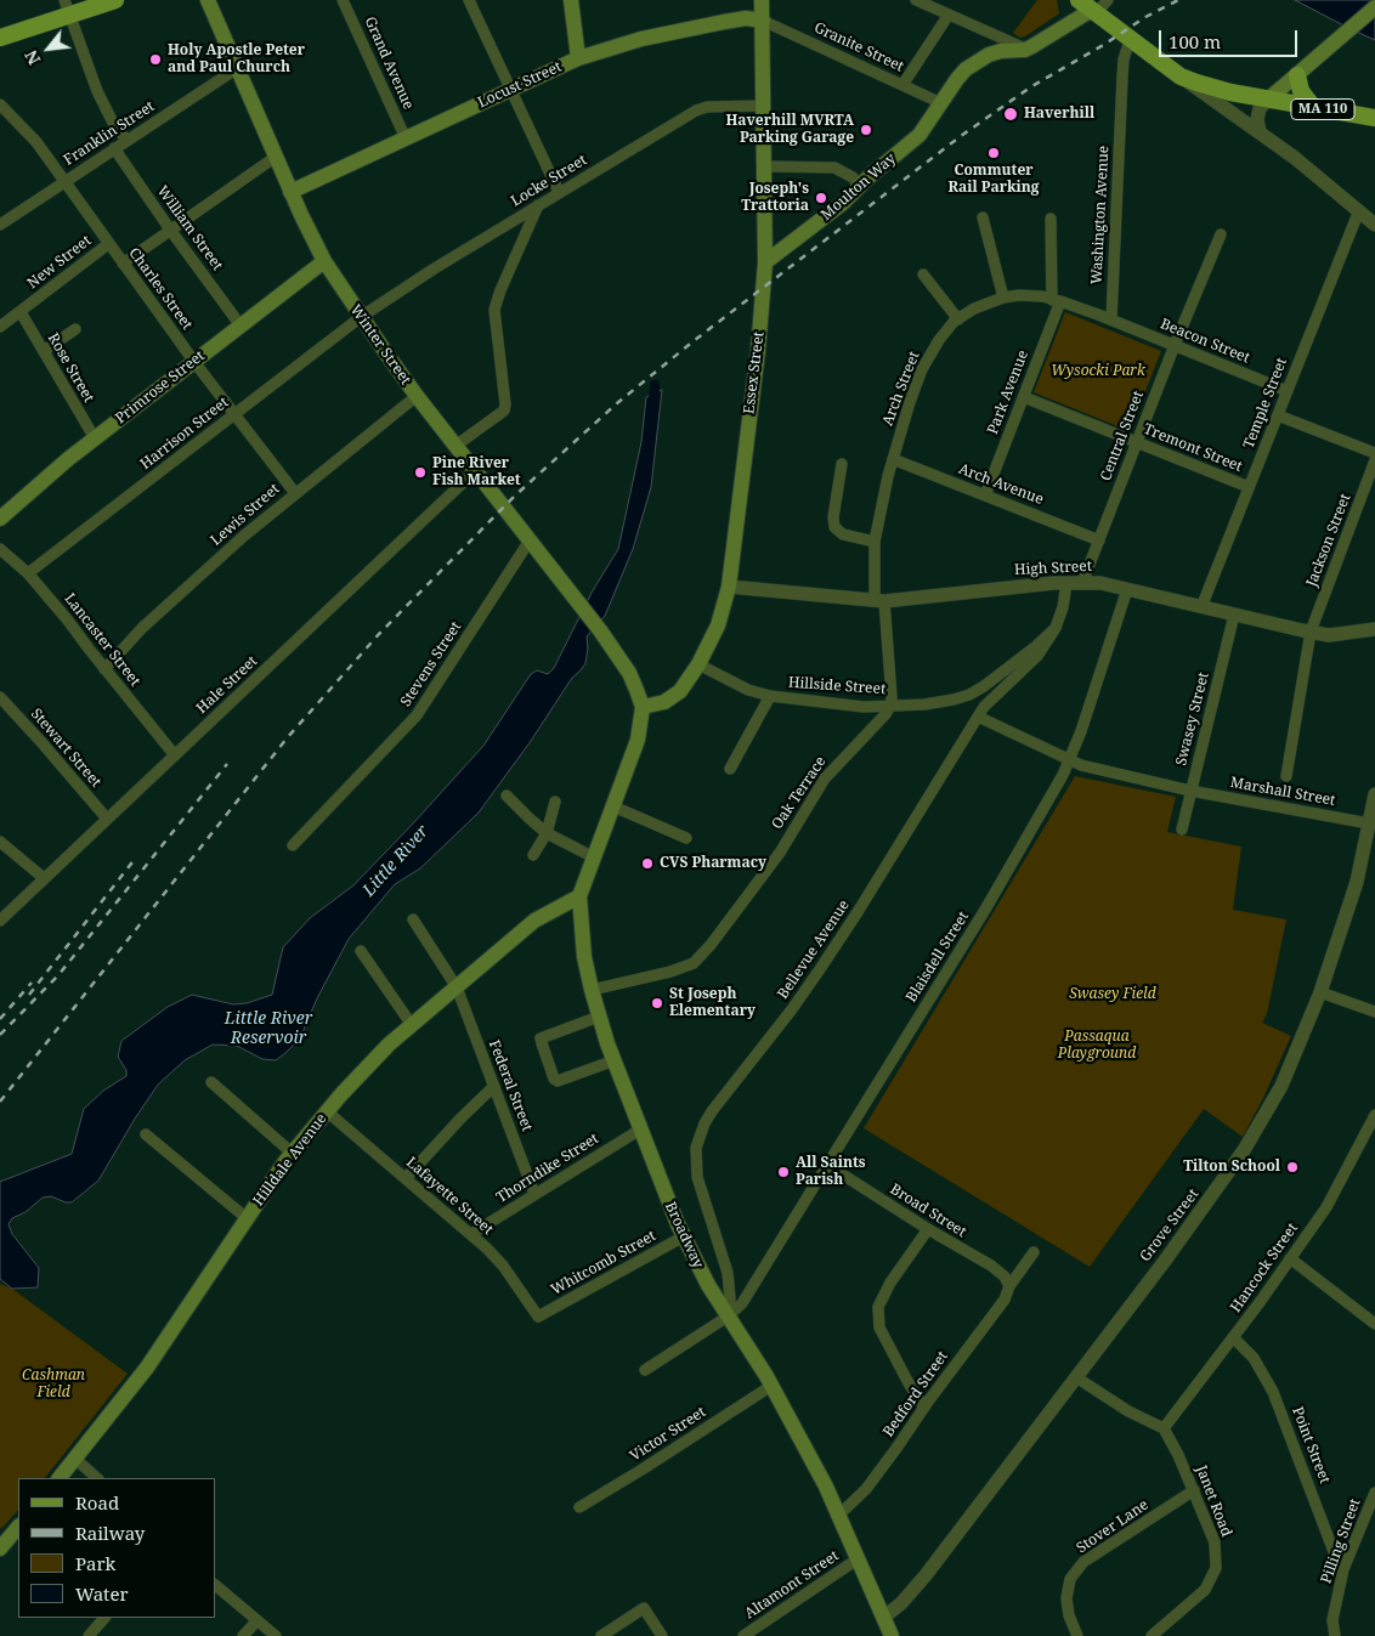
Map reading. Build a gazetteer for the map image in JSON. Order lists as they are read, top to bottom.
{
  "streets": {
    "main road": [
      "Locust Street",
      "MA 110",
      "Moulton Way",
      "Winter Street",
      "Essex Street",
      "Primrose Street",
      "Hilldale Avenue",
      "Broadway"
    ],
    "street": [
      "Granite Street",
      "Grand Avenue",
      "Franklin Street",
      "Locke Street",
      "Washington Avenue",
      "William Street",
      "New Street",
      "Charles Street",
      "Beacon Street",
      "Rose Street",
      "Arch Street",
      "Park Avenue",
      "Temple Street",
      "Harrison Street",
      "Central Street",
      "Tremont Street",
      "Arch Avenue",
      "Lewis Street",
      "Jackson Street",
      "High Street",
      "Lancaster Street",
      "Stevens Street",
      "Hale Street",
      "Hillside Street",
      "Swasey Street",
      "Stewart Street",
      "Marshall Street",
      "Oak Terrace",
      "Bellevue Avenue",
      "Blaisdell Street",
      "Federal Street",
      "Thorndike Street",
      "Lafayette Street",
      "Broad Street",
      "Grove Street",
      "Whitcomb Street",
      "Hancock Street",
      "Bedford Street",
      "Victor Street",
      "Point Street",
      "Janet Road",
      "Stover Lane",
      "Pilling Street",
      "Altamont Street"
    ]
  },
  "crossings": [
    ["Granite Street", "Locust Street"],
    ["Granite Street", "Moulton Way"],
    ["Granite Street", "Essex Street"],
    ["Grand Avenue", "Locust Street"],
    ["Locust Street", "Winter Street"],
    ["Locust Street", "Essex Street"],
    ["MA 110", "Washington Avenue"],
    ["Franklin Street", "William Street"],
    ["Franklin Street", "Charles Street"],
    ["Franklin Street", "Winter Street"],
    ["Locke Street", "Winter Street"],
    ["Locke Street", "Essex Street"],
    ["Locke Street", "Harrison Street"],
    ["Moulton Way", "Essex Street"],
    ["Washington Avenue", "Beacon Street"],
    ["Washington Avenue", "Arch Street"],
    ["William Street", "Primrose Street"],
    ["New Street", "Charles Street"],
    ["New Street", "Rose Street"],
    ["Charles Street", "Primrose Street"],
    ["Charles Street", "Harrison Street"],
    ["Charles Street", "Lewis Street"],
    ["Beacon Street", "Arch Street"],
    ["Beacon Street", "Temple Street"],
    ["Beacon Street", "Central Street"],
    ["Winter Street", "Essex Street"],
    ["Winter Street", "Primrose Street"],
    ["Winter Street", "Harrison Street"],
    ["Winter Street", "Lewis Street"],
    ["Winter Street", "Stevens Street"],
    ["Winter Street", "Hale Street"],
    ["Winter Street", "Broadway"],
    ["Rose Street", "Primrose Street"],
    ["Essex Street", "High Street"],
    ["Essex Street", "Hillside Street"],
    ["Essex Street", "Broadway"],
    ["Arch Street", "Park Avenue"],
    ["Arch Street", "Arch Avenue"],
    ["Arch Street", "High Street"],
    ["Arch Street", "Hillside Street"],
    ["Arch Street", "Oak Terrace"],
    ["Park Avenue", "Tremont Street"],
    ["Park Avenue", "Arch Avenue"],
    ["Temple Street", "Tremont Street"],
    ["Temple Street", "High Street"],
    ["Harrison Street", "Lancaster Street"],
    ["Central Street", "Tremont Street"],
    ["Central Street", "Arch Avenue"],
    ["Central Street", "High Street"],
    ["Lewis Street", "Lancaster Street"],
    ["Jackson Street", "High Street"],
    ["High Street", "Swasey Street"],
    ["High Street", "Blaisdell Street"],
    ["Lancaster Street", "Hale Street"],
    ["Hale Street", "Stewart Street"],
    ["Hillside Street", "Oak Terrace"],
    ["Hillside Street", "Bellevue Avenue"],
    ["Swasey Street", "Marshall Street"],
    ["Marshall Street", "Blaisdell Street"],
    ["Marshall Street", "Grove Street"],
    ["Oak Terrace", "Broadway"],
    ["Bellevue Avenue", "Blaisdell Street"],
    ["Bellevue Avenue", "Broadway"],
    ["Blaisdell Street", "Broad Street"],
    ["Blaisdell Street", "Broadway"],
    ["Federal Street", "Hilldale Avenue"],
    ["Federal Street", "Thorndike Street"],
    ["Hilldale Avenue", "Lafayette Street"],
    ["Hilldale Avenue", "Broadway"],
    ["Thorndike Street", "Lafayette Street"],
    ["Thorndike Street", "Broadway"],
    ["Lafayette Street", "Whitcomb Street"],
    ["Broad Street", "Bedford Street"],
    ["Grove Street", "Broadway"],
    ["Broadway", "Whitcomb Street"],
    ["Broadway", "Bedford Street"],
    ["Broadway", "Victor Street"],
    ["Broadway", "Altamont Street"],
    ["Hancock Street", "Point Street"],
    ["Hancock Street", "Janet Road"],
    ["Point Street", "Pilling Street"],
    ["Janet Road", "Stover Lane"]
  ],
  "water": ["Little River", "Little River Reservoir"],
  "parks": [
    "Wysocki Park",
    "Swasey Field",
    "Passaqua Playground",
    "Cashman Field"
  ],
  "places": [
    "Holy Apostle Peter and Paul Church",
    "Haverhill",
    "Haverhill MVRTA Parking Garage",
    "Commuter Rail Parking",
    "Joseph's Trattoria",
    "Pine River Fish Market",
    "CVS Pharmacy",
    "St Joseph Elementary",
    "Tilton School",
    "All Saints Parish"
  ],
  "legend": [
    "Road",
    "Railway",
    "Park",
    "Water"
  ],
  "scale_bar": "100 m",
  "north": "bottom left"
}
